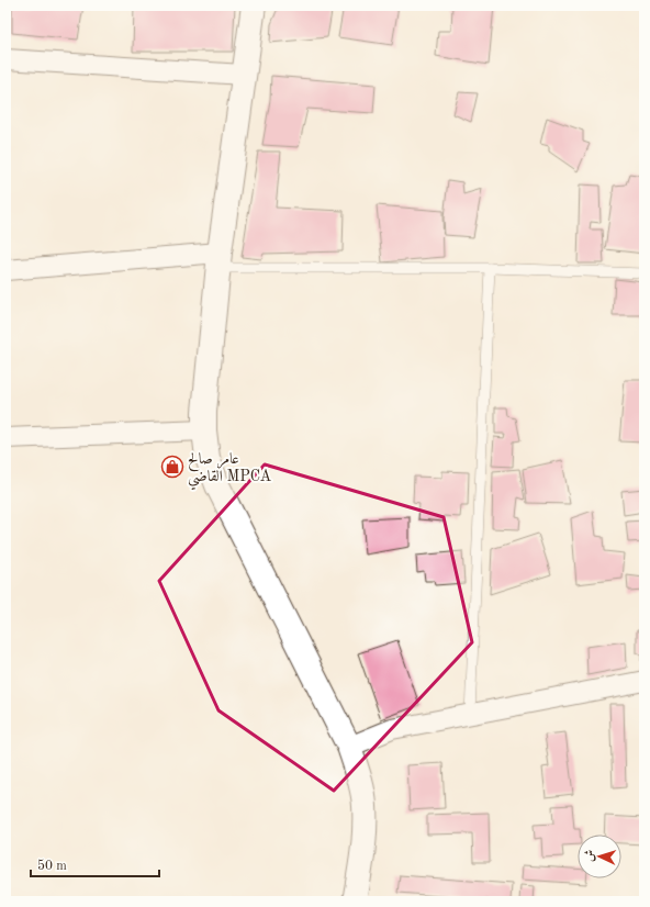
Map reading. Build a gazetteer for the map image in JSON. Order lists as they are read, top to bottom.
{
  "places": {
    "shop": ["عامر صالح القاضي MPCA"]
  },
  "scale_bar": "50 m",
  "north": "left"
}
